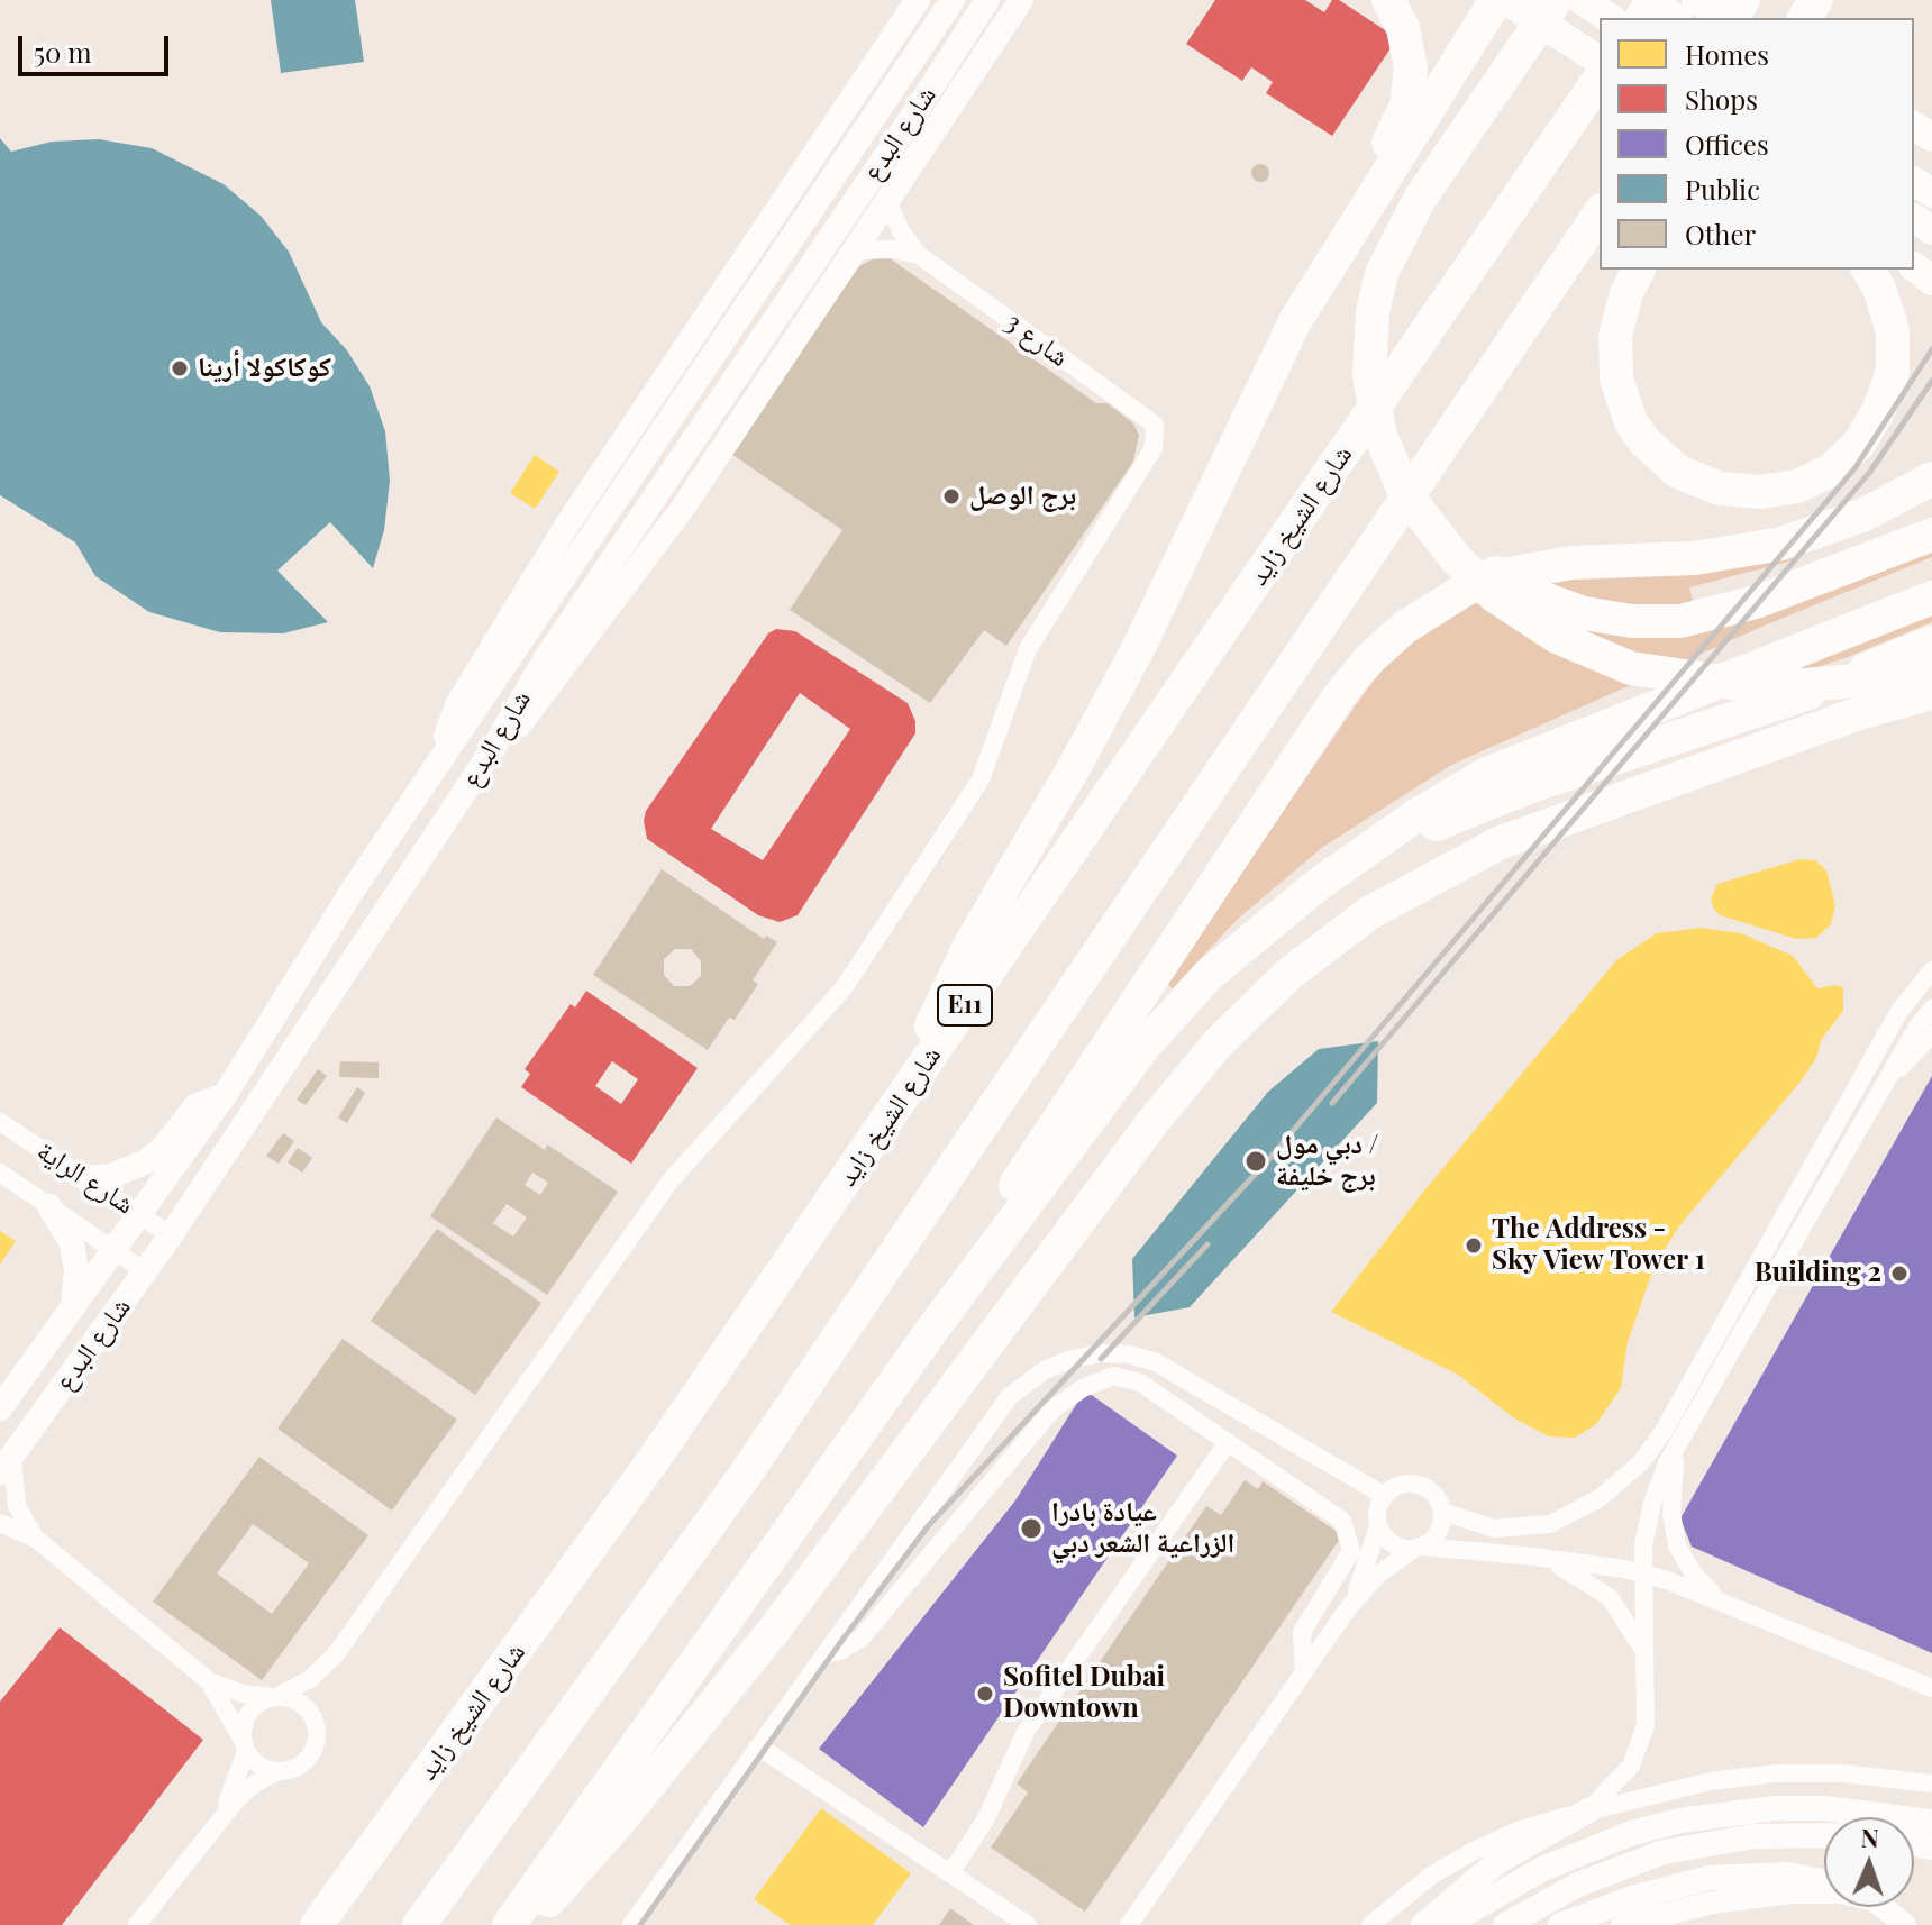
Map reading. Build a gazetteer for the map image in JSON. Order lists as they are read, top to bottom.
{
  "streets": {
    "highway": ["شارع الشيخ زايد", "E11"],
    "main road": ["شارع البدع"],
    "street": ["شارع 3", "شارع الراية"]
  },
  "crossings": [
    ["شارع البدع", "شارع الراية"]
  ],
  "places": [
    "كوكاكولا أرينا",
    "برج الوصل",
    "دبي مول / برج خليفة",
    "The Address - Sky View Tower 1",
    "Building 2",
    "عيادة بادرا الزراعية الشعر دبي",
    "Sofitel Dubai Downtown"
  ],
  "legend": [
    "Homes",
    "Shops",
    "Offices",
    "Public",
    "Other"
  ],
  "scale_bar": "50 m",
  "north": "top"
}
